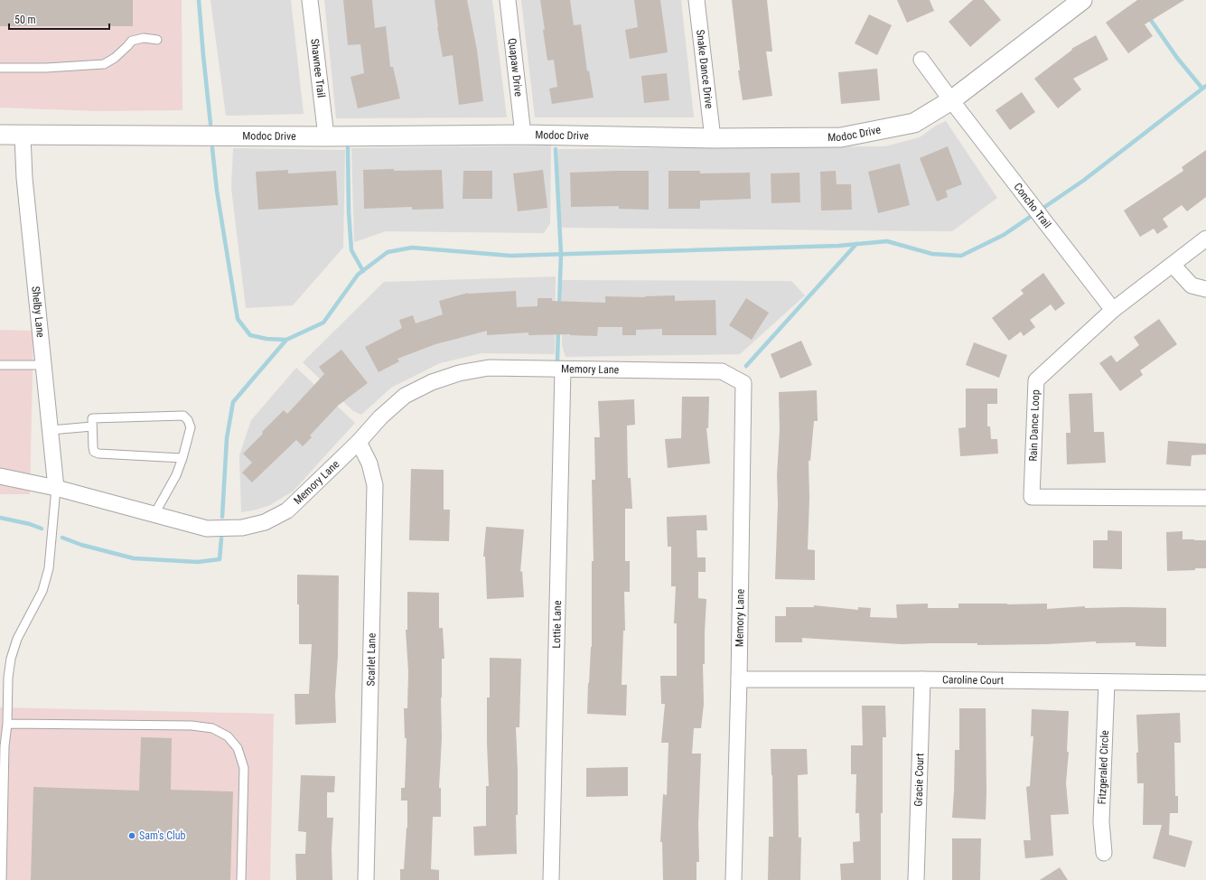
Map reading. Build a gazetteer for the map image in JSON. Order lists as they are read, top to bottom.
{
  "streets": {
    "street": [
      "Shawnee Trail",
      "Quapaw Drive",
      "Snake Dance Drive",
      "Modoc Drive",
      "Concho Trail",
      "Shelby Lane",
      "Memory Lane",
      "Rain Dance Loop",
      "Lottie Lane",
      "Scarlet Lane",
      "Caroline Court",
      "Fitzgeraled Circle",
      "Gracie Court"
    ]
  },
  "crossings": [
    ["Shawnee Trail", "Modoc Drive"],
    ["Quapaw Drive", "Modoc Drive"],
    ["Snake Dance Drive", "Modoc Drive"],
    ["Modoc Drive", "Concho Trail"],
    ["Modoc Drive", "Shelby Lane"],
    ["Concho Trail", "Rain Dance Loop"],
    ["Shelby Lane", "Memory Lane"],
    ["Memory Lane", "Lottie Lane"],
    ["Memory Lane", "Scarlet Lane"],
    ["Memory Lane", "Caroline Court"],
    ["Caroline Court", "Fitzgeraled Circle"],
    ["Caroline Court", "Gracie Court"]
  ],
  "places": ["Sam's Club"],
  "scale_bar": "50 m"
}
